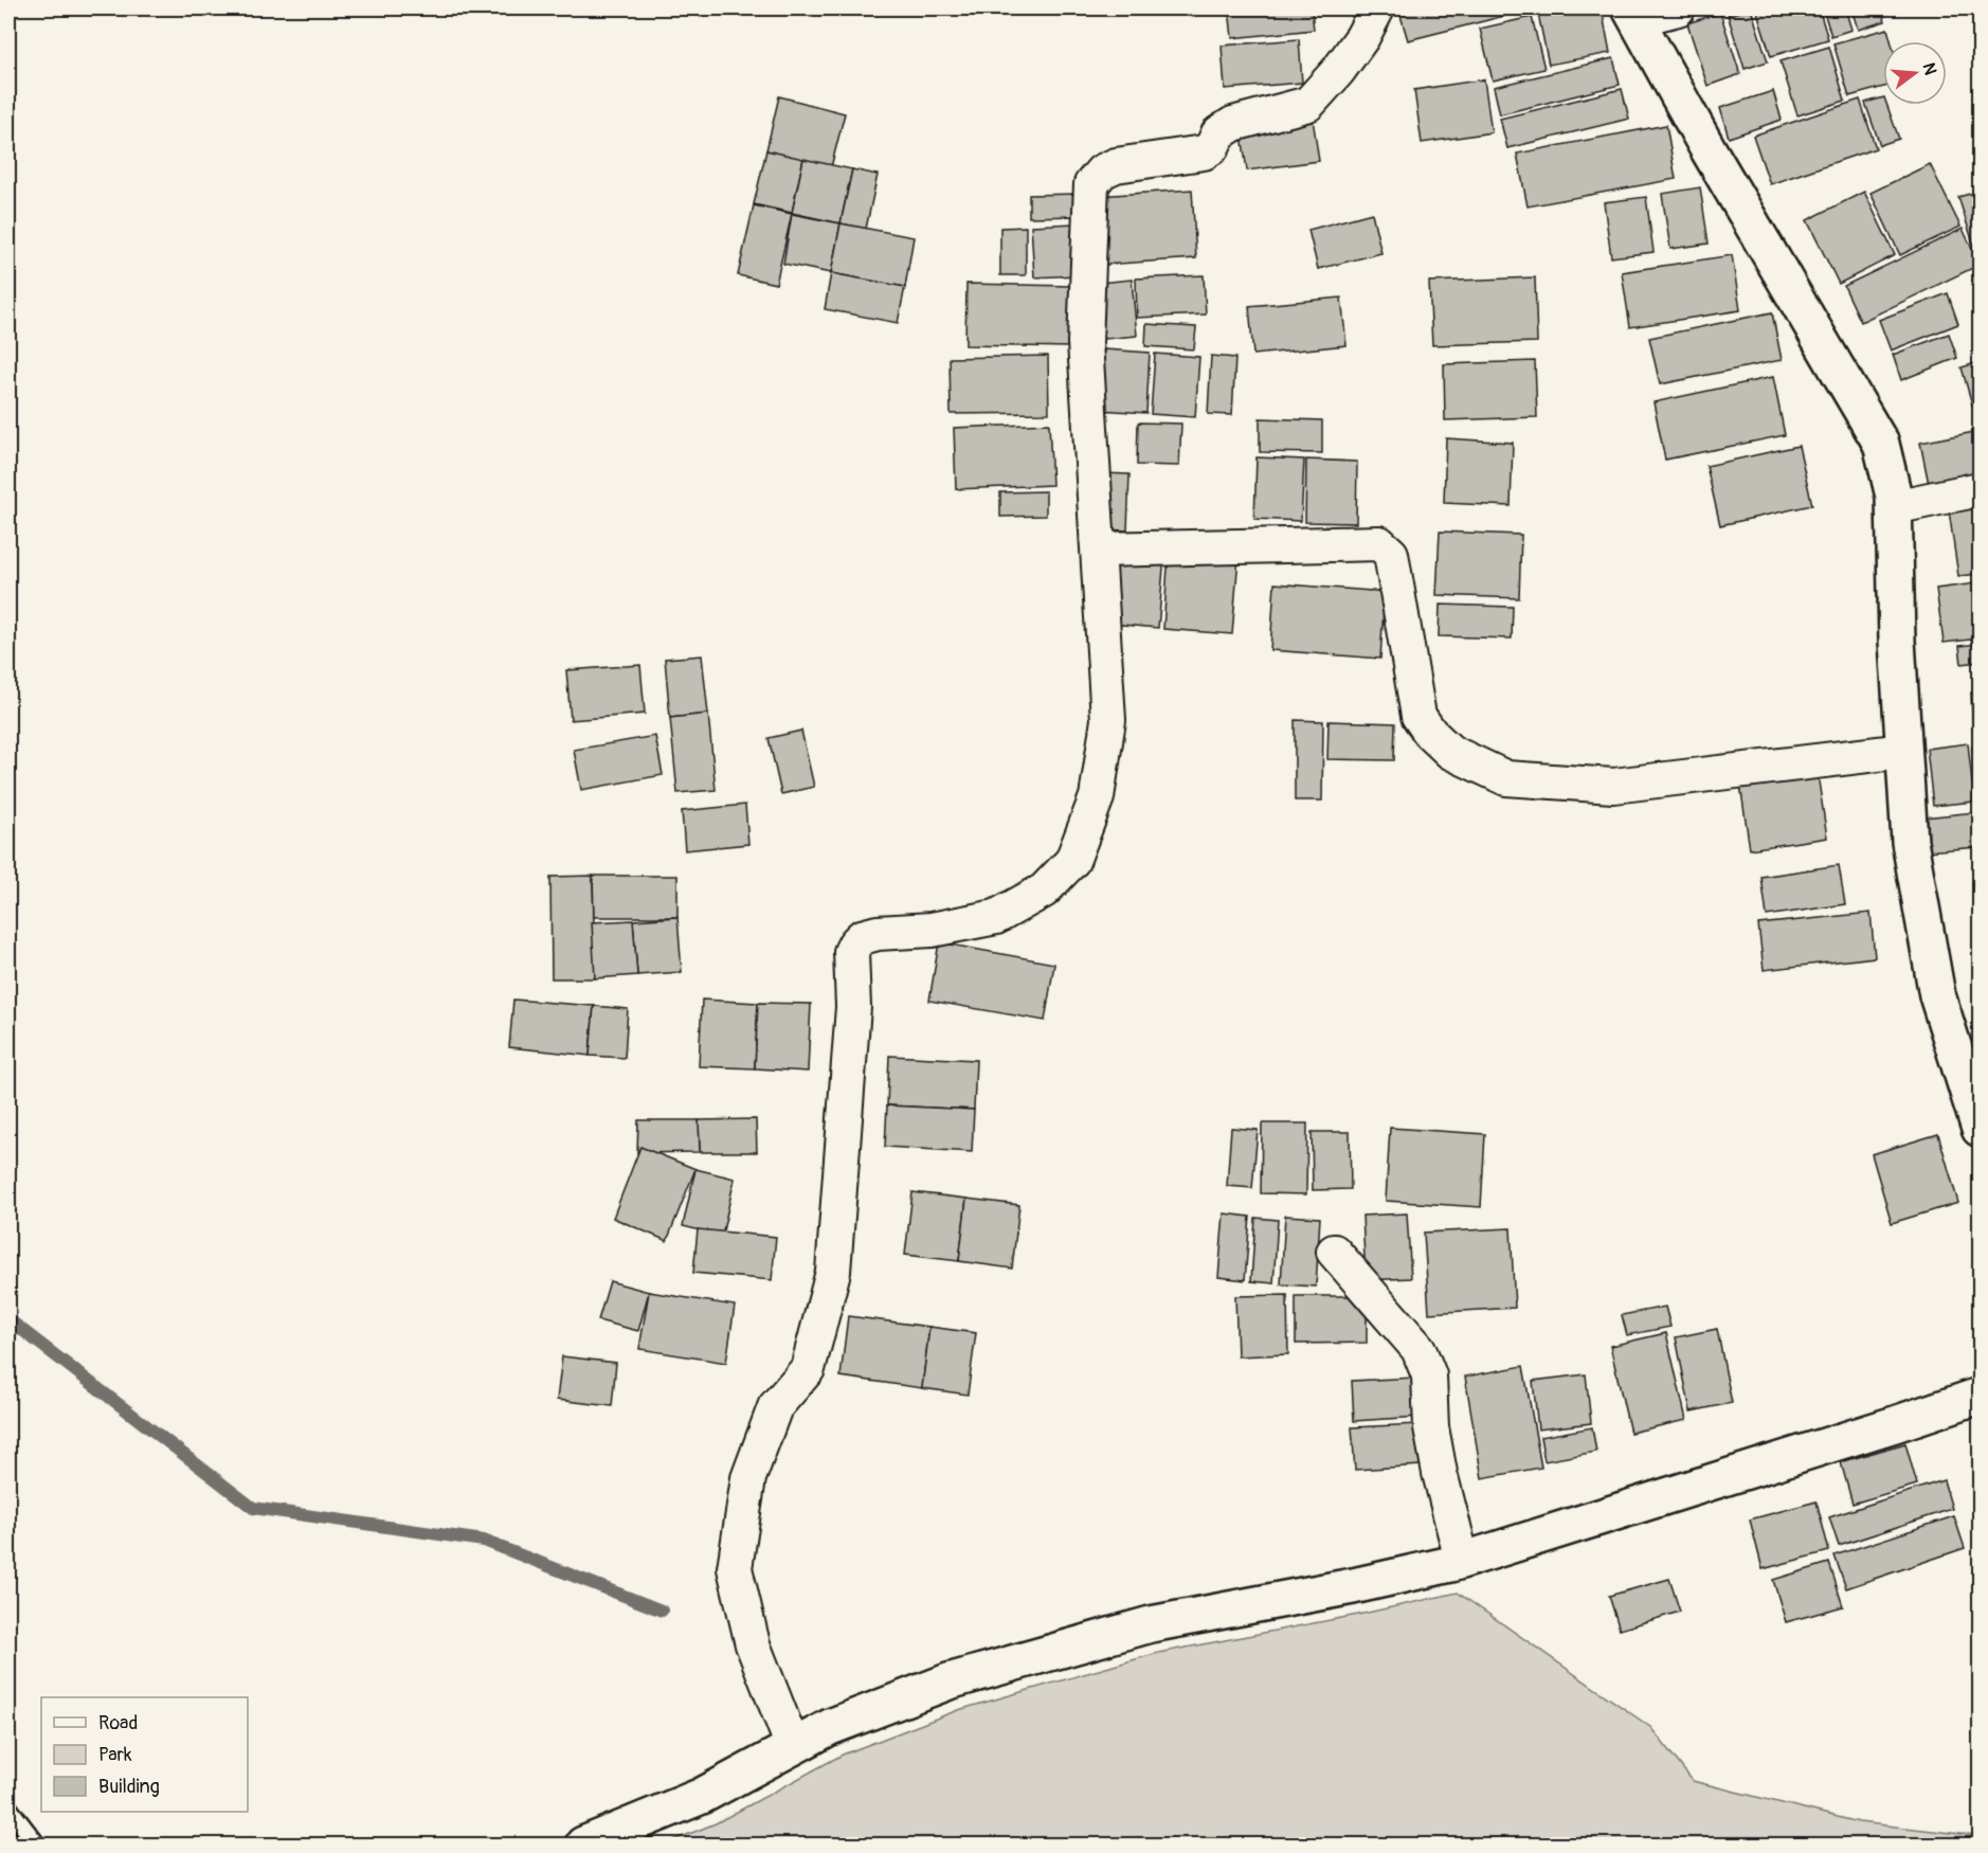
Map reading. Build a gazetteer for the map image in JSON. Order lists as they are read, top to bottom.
{
  "legend": ["Road", "Park", "Building"],
  "north": "right"
}
